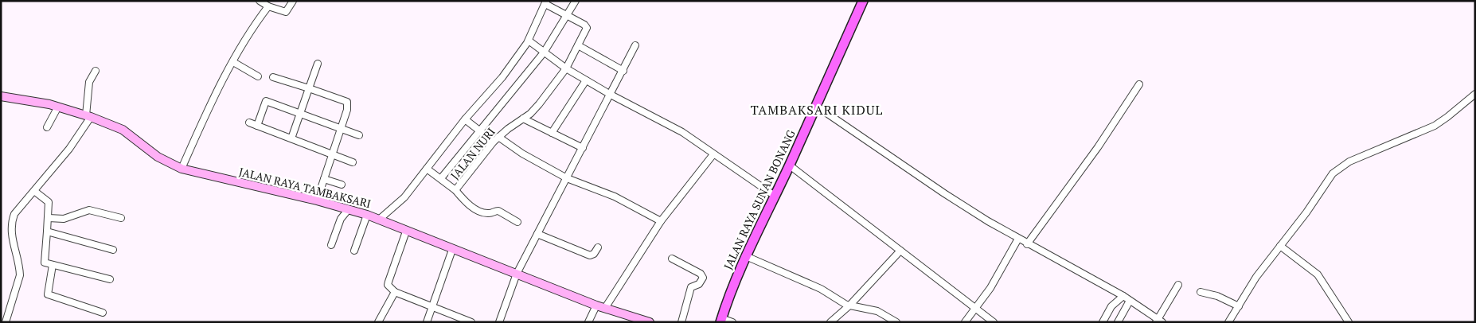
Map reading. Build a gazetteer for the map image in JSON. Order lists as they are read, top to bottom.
{
  "streets": {
    "main road": ["JALAN RAYA SUNAN BONANG"],
    "street": ["JALAN NURI", "JALAN RAYA TAMBAKSARI"]
  },
  "districts": ["TAMBAKSARI KIDUL"]
}
